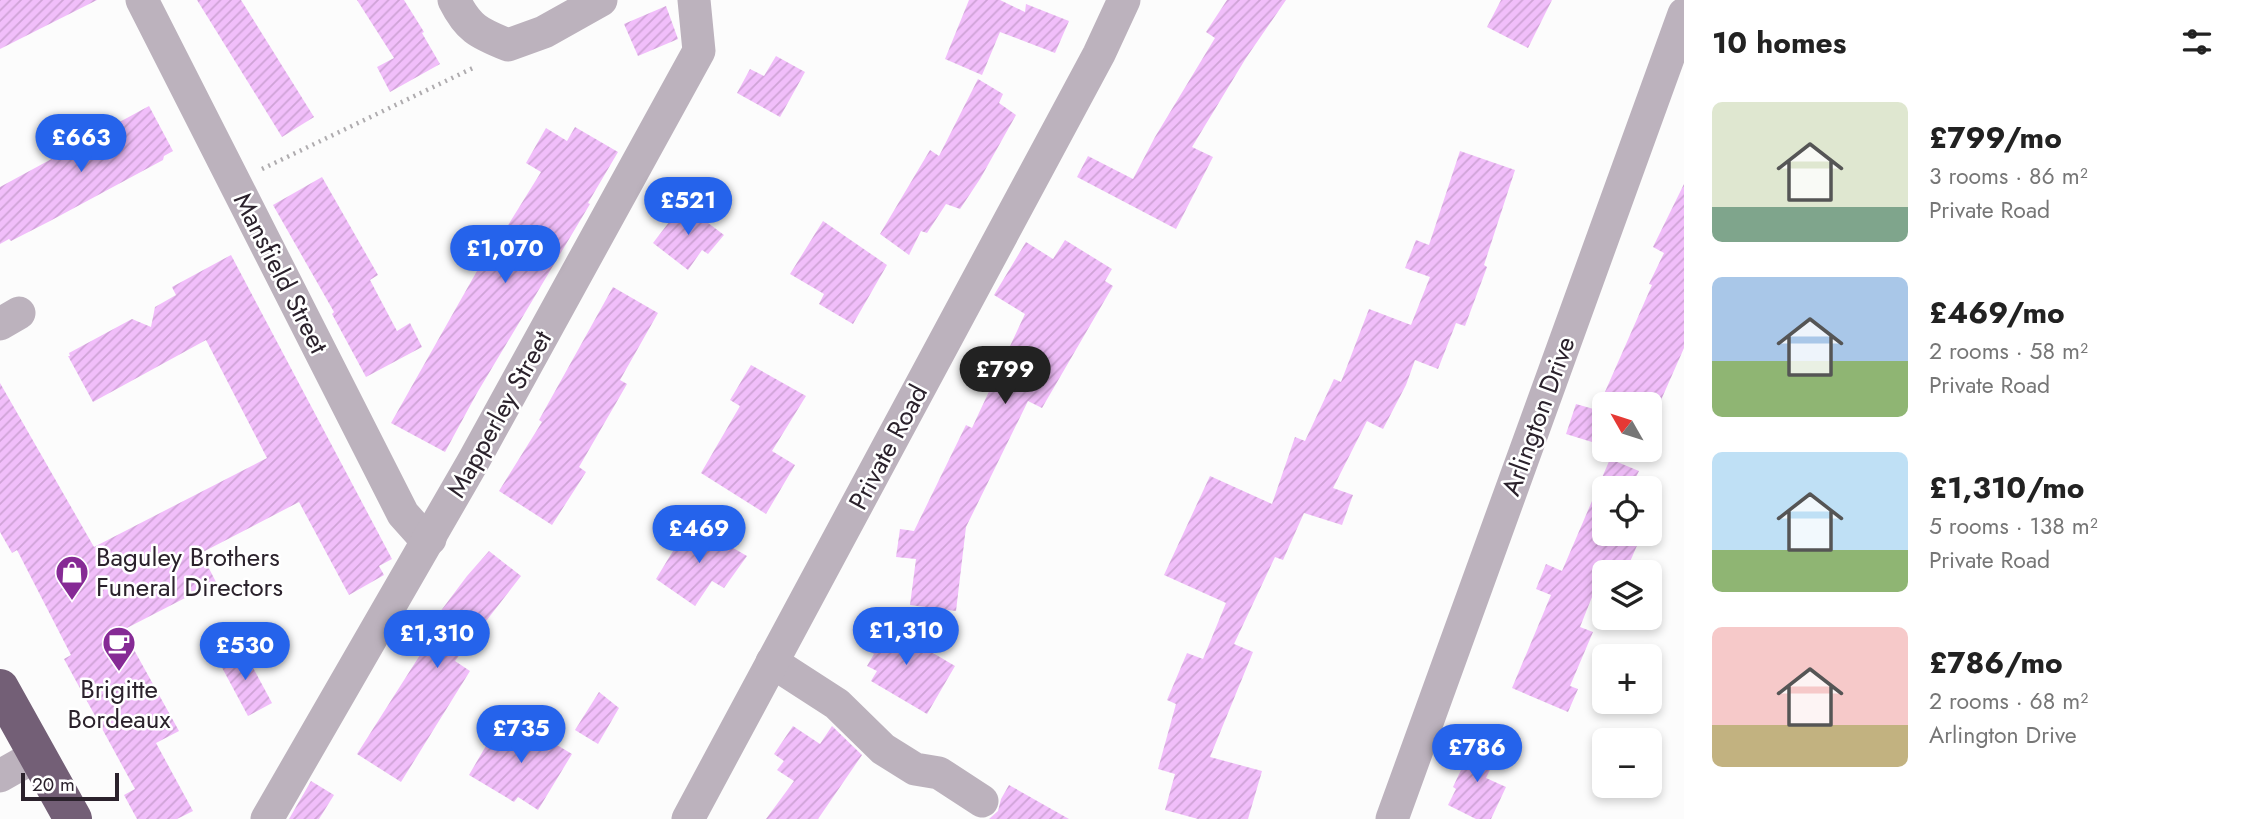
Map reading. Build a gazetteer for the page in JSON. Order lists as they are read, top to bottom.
{
  "streets": {
    "street": [
      "Mansfield Street",
      "Mapperley Street",
      "Arlington Drive",
      "Private Road"
    ]
  },
  "crossings": [
    ["Mansfield Street", "Mapperley Street"]
  ],
  "places": {
    "shop": ["Baguley Brothers Funeral Directors"],
    "cafe": ["Brigitte Bordeaux"]
  },
  "scale_bar": "20 m",
  "north": "top left",
  "page": {
    "heading": "10 homes",
    "list": [
      {
        "name": "£799/mo",
        "note": "3 rooms · 86 m² · Private Road"
      },
      {
        "name": "£469/mo",
        "note": "2 rooms · 58 m² · Private Road"
      },
      {
        "name": "£1,310/mo",
        "note": "5 rooms · 138 m² · Private Road"
      },
      {
        "name": "£786/mo",
        "note": "2 rooms · 68 m² · Arlington Drive"
      }
    ],
    "price": [
      "£663",
      "£521",
      "£1,070",
      "£799",
      "£469",
      "£1,310",
      "£1,310",
      "£530",
      "£735",
      "£786"
    ],
    "map_buttons": ["+", "−"],
    "scale": "20 m"
  }
}
